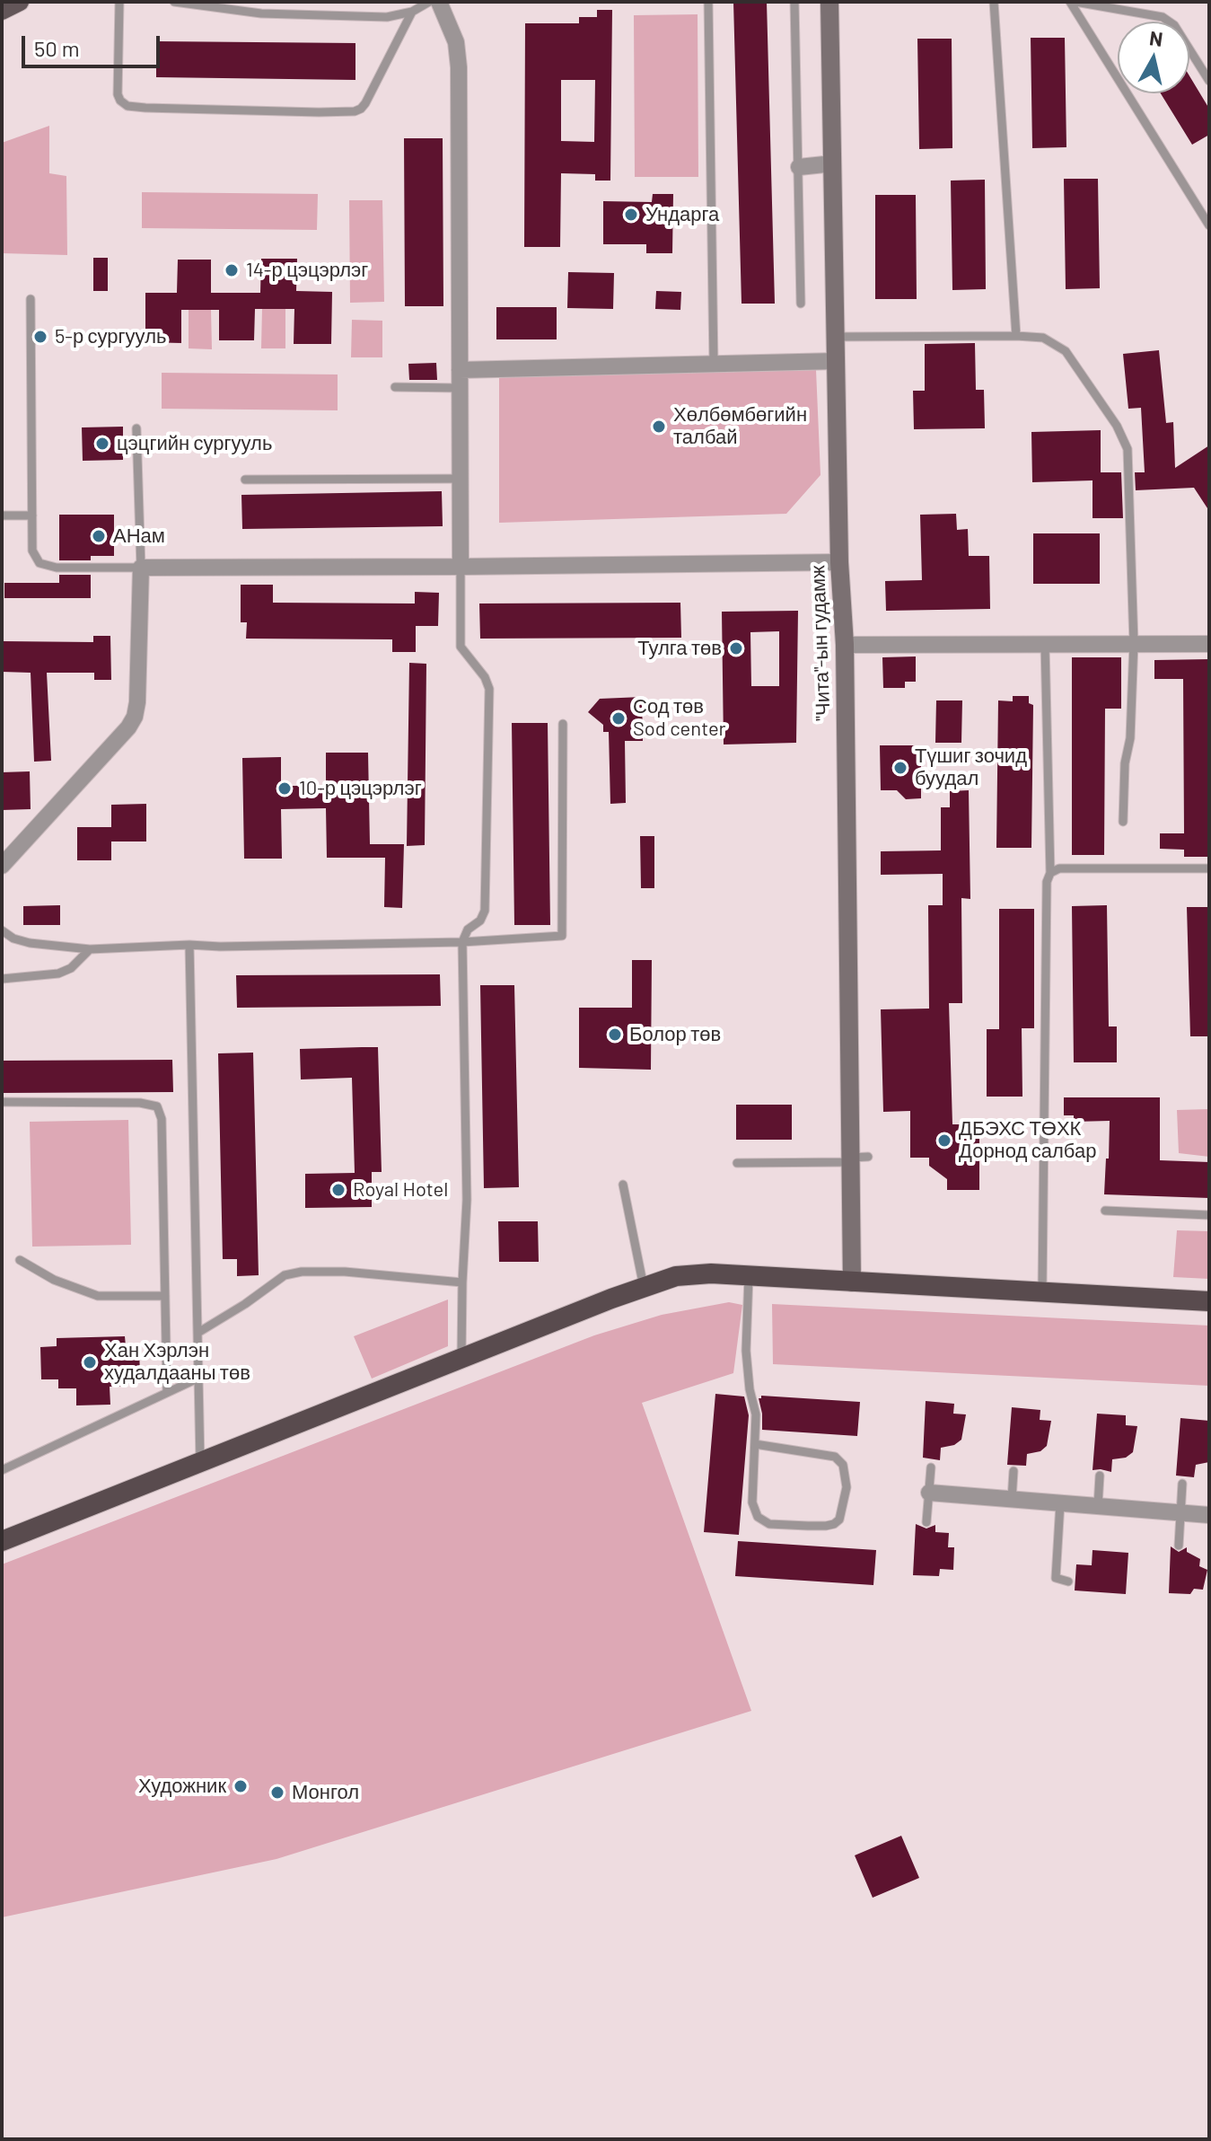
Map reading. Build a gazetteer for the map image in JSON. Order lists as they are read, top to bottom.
{
  "streets": {
    "main road": ["\"Чита\"-ын гудамж"]
  },
  "places": [
    "Ундарга",
    "14-р цэцэрлэг",
    "5-р сургууль",
    "Хөлбөмбөгийн талбай",
    "цэцгийн сургууль",
    "АНам",
    "Тулга төв",
    "Сод төв Sod center",
    "Түшиг зочид буудал",
    "10-р цэцэрлэг",
    "Болор төв",
    "ДБЭХС ТӨХК Дорнод салбар",
    "Royal Hotel",
    "Хан Хэрлэн худалдааны төв",
    "Художник",
    "Монгол"
  ],
  "scale_bar": "50 m",
  "north": "top"
}
